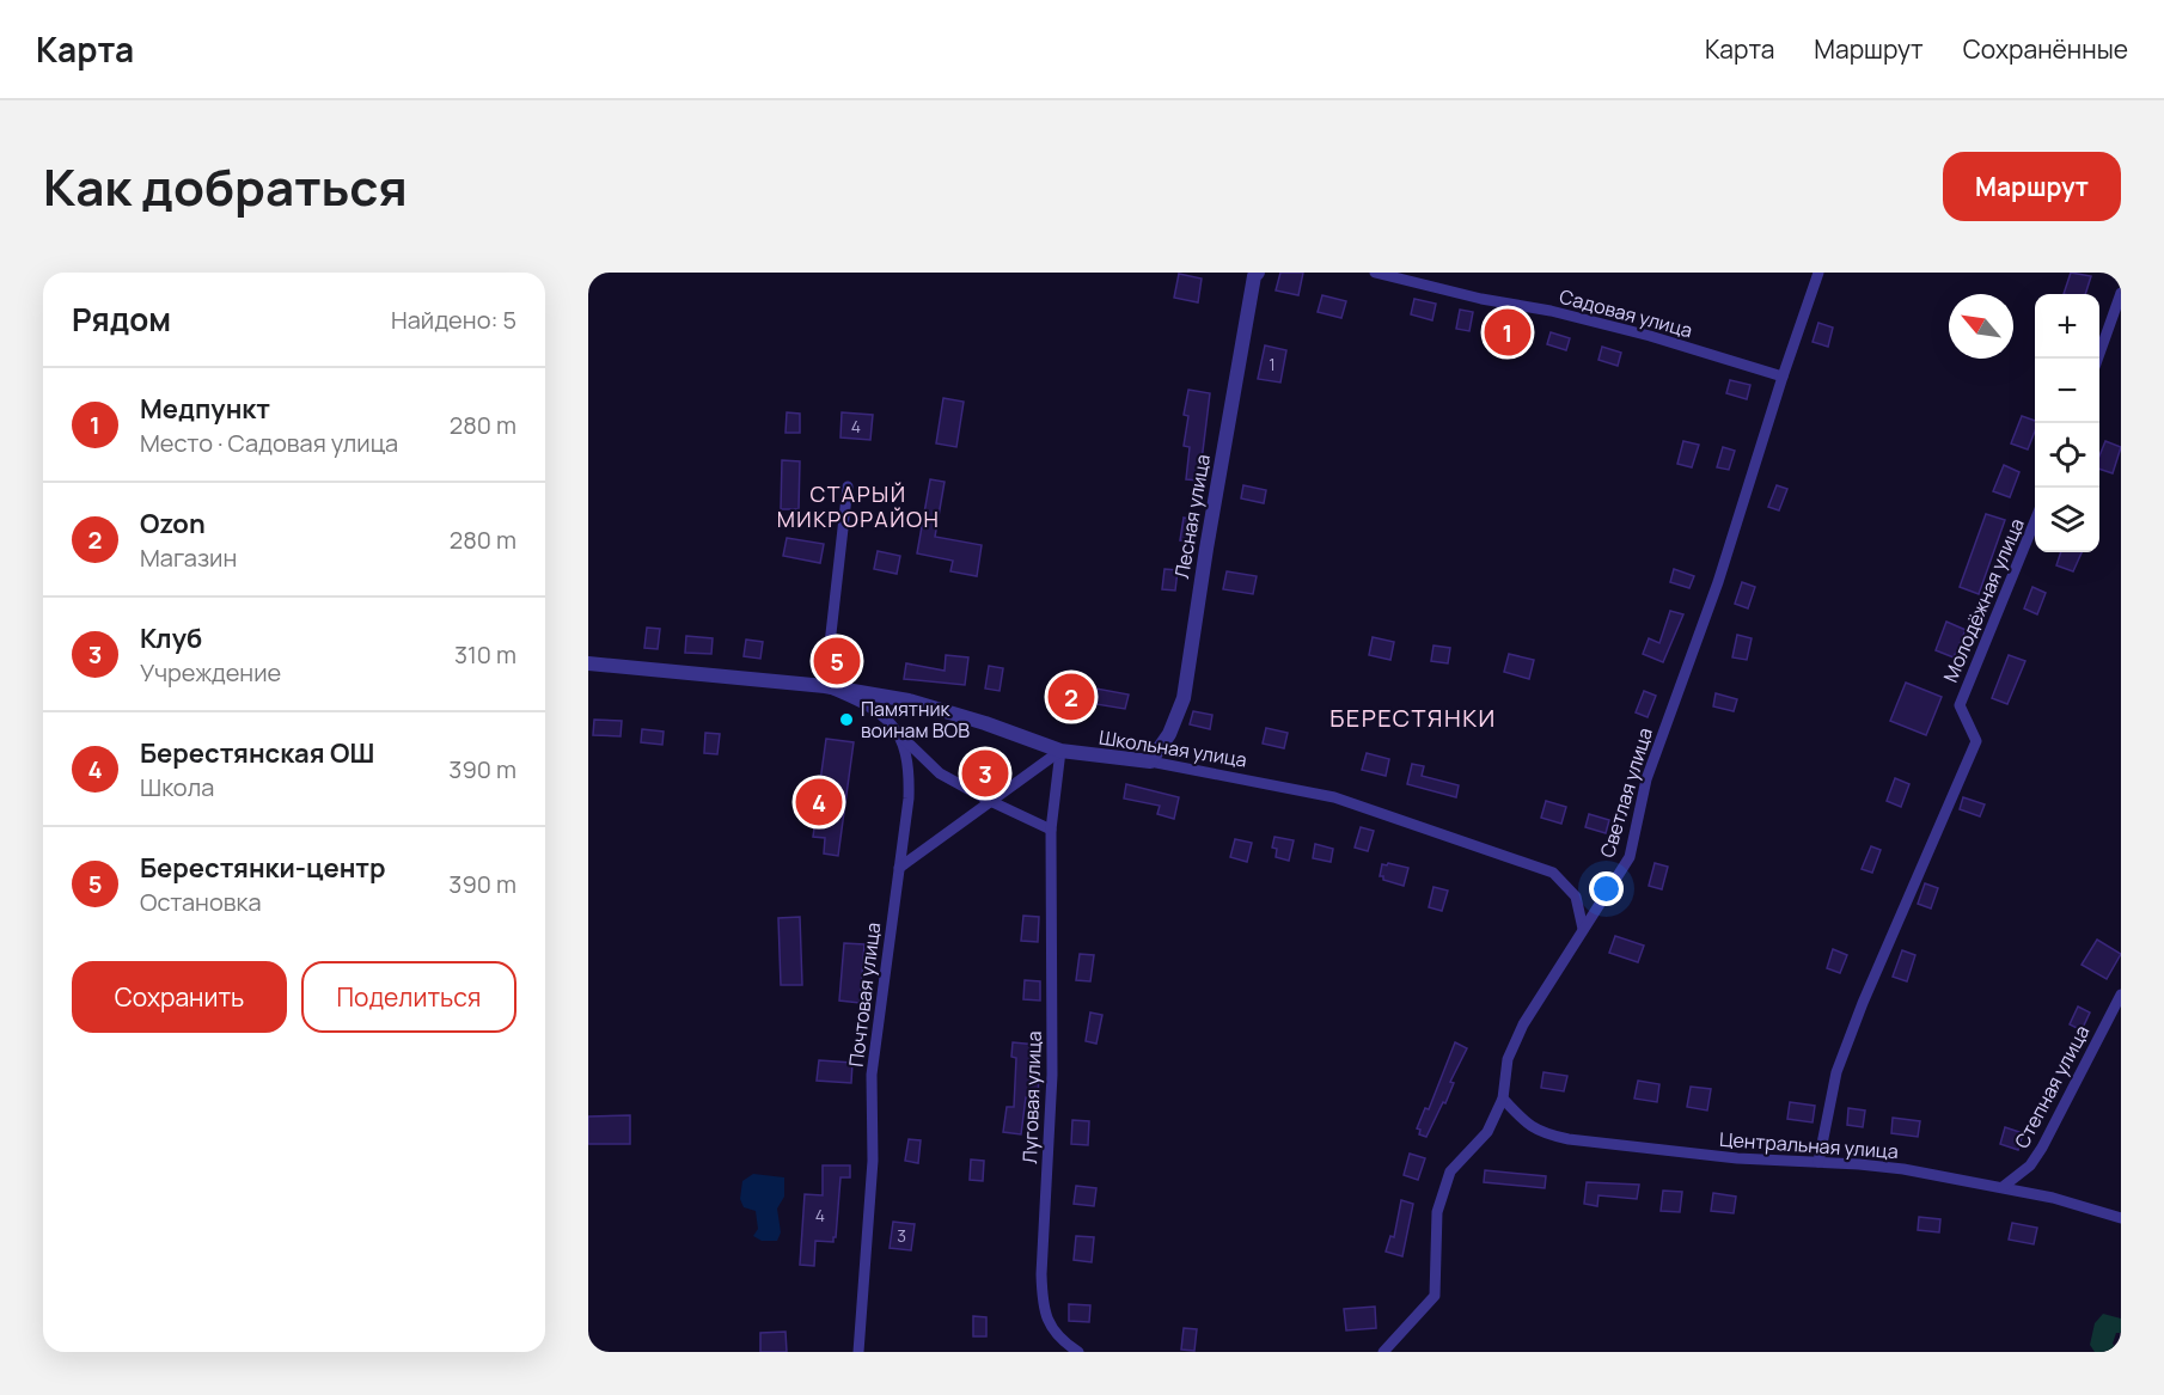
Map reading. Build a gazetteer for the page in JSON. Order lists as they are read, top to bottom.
{
  "streets": {
    "street": [
      "Садовая улица",
      "Лесная улица",
      "Молодёжная улица",
      "Школьная улица",
      "Светлая улица",
      "Почтовая улица",
      "Степная улица",
      "Луговая улица",
      "Центральная улица"
    ]
  },
  "crossings": [
    ["Садовая улица", "Светлая улица"],
    ["Лесная улица", "Школьная улица"],
    ["Молодёжная улица", "Центральная улица"],
    ["Школьная улица", "Светлая улица"],
    ["Школьная улица", "Луговая улица"],
    ["Светлая улица", "Центральная улица"],
    ["Степная улица", "Центральная улица"]
  ],
  "districts": ["СТАРЫЙ МИКРОРАЙОН", "БЕРЕСТЯНКИ"],
  "places": ["Памятник воинам ВОВ"],
  "house_numbers": [
    "1",
    "4",
    "4",
    "3"
  ],
  "north": "top left",
  "page": {
    "header": "Карта",
    "nav": ["Карта", "Маршрут", "Сохранённые"],
    "title": "Как добраться",
    "buttons": [
      "Маршрут",
      ["Сохранить", "Поделиться"]
    ],
    "heading": ["Рядом", "Найдено: 5"],
    "map_buttons": ["+", "−"],
    "pins": [
      "1",
      "5",
      "2",
      "3",
      "4"
    ],
    "list": [
      {
        "mark": "1",
        "name": "Медпункт",
        "note": "Место · Садовая улица",
        "value": "280 m"
      },
      {
        "mark": "2",
        "name": "Ozon",
        "note": "Магазин",
        "value": "280 m"
      },
      {
        "mark": "3",
        "name": "Клуб",
        "note": "Учреждение",
        "value": "310 m"
      },
      {
        "mark": "4",
        "name": "Берестянская ОШ",
        "note": "Школа",
        "value": "390 m"
      },
      {
        "mark": "5",
        "name": "Берестянки-центр",
        "note": "Остановка",
        "value": "390 m"
      }
    ]
  }
}
